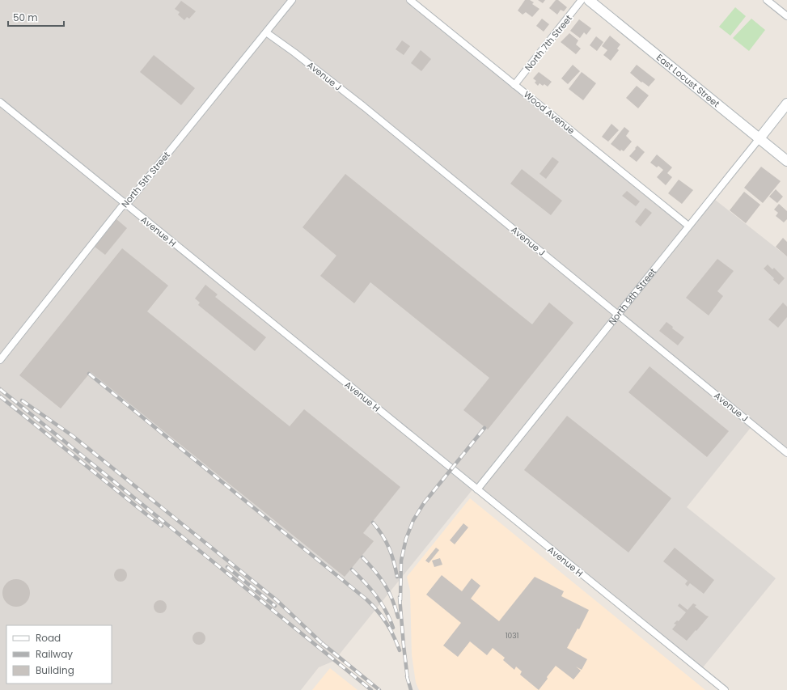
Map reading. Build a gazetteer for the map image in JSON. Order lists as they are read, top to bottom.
{
  "streets": {
    "main road": ["East Locust Street", "North 9th Street"],
    "street": [
      "North 7th Street",
      "Avenue J",
      "Wood Avenue",
      "North 5th Street",
      "Avenue H"
    ]
  },
  "crossings": [
    ["North 7th Street", "Wood Avenue"],
    ["Avenue J", "North 5th Street"],
    ["Avenue J", "North 9th Street"],
    ["East Locust Street", "North 9th Street"],
    ["Wood Avenue", "North 9th Street"],
    ["North 5th Street", "Avenue H"],
    ["Avenue H", "North 9th Street"]
  ],
  "house_numbers": ["1031"],
  "legend": ["Road", "Railway", "Building"],
  "scale_bar": "50 m"
}
